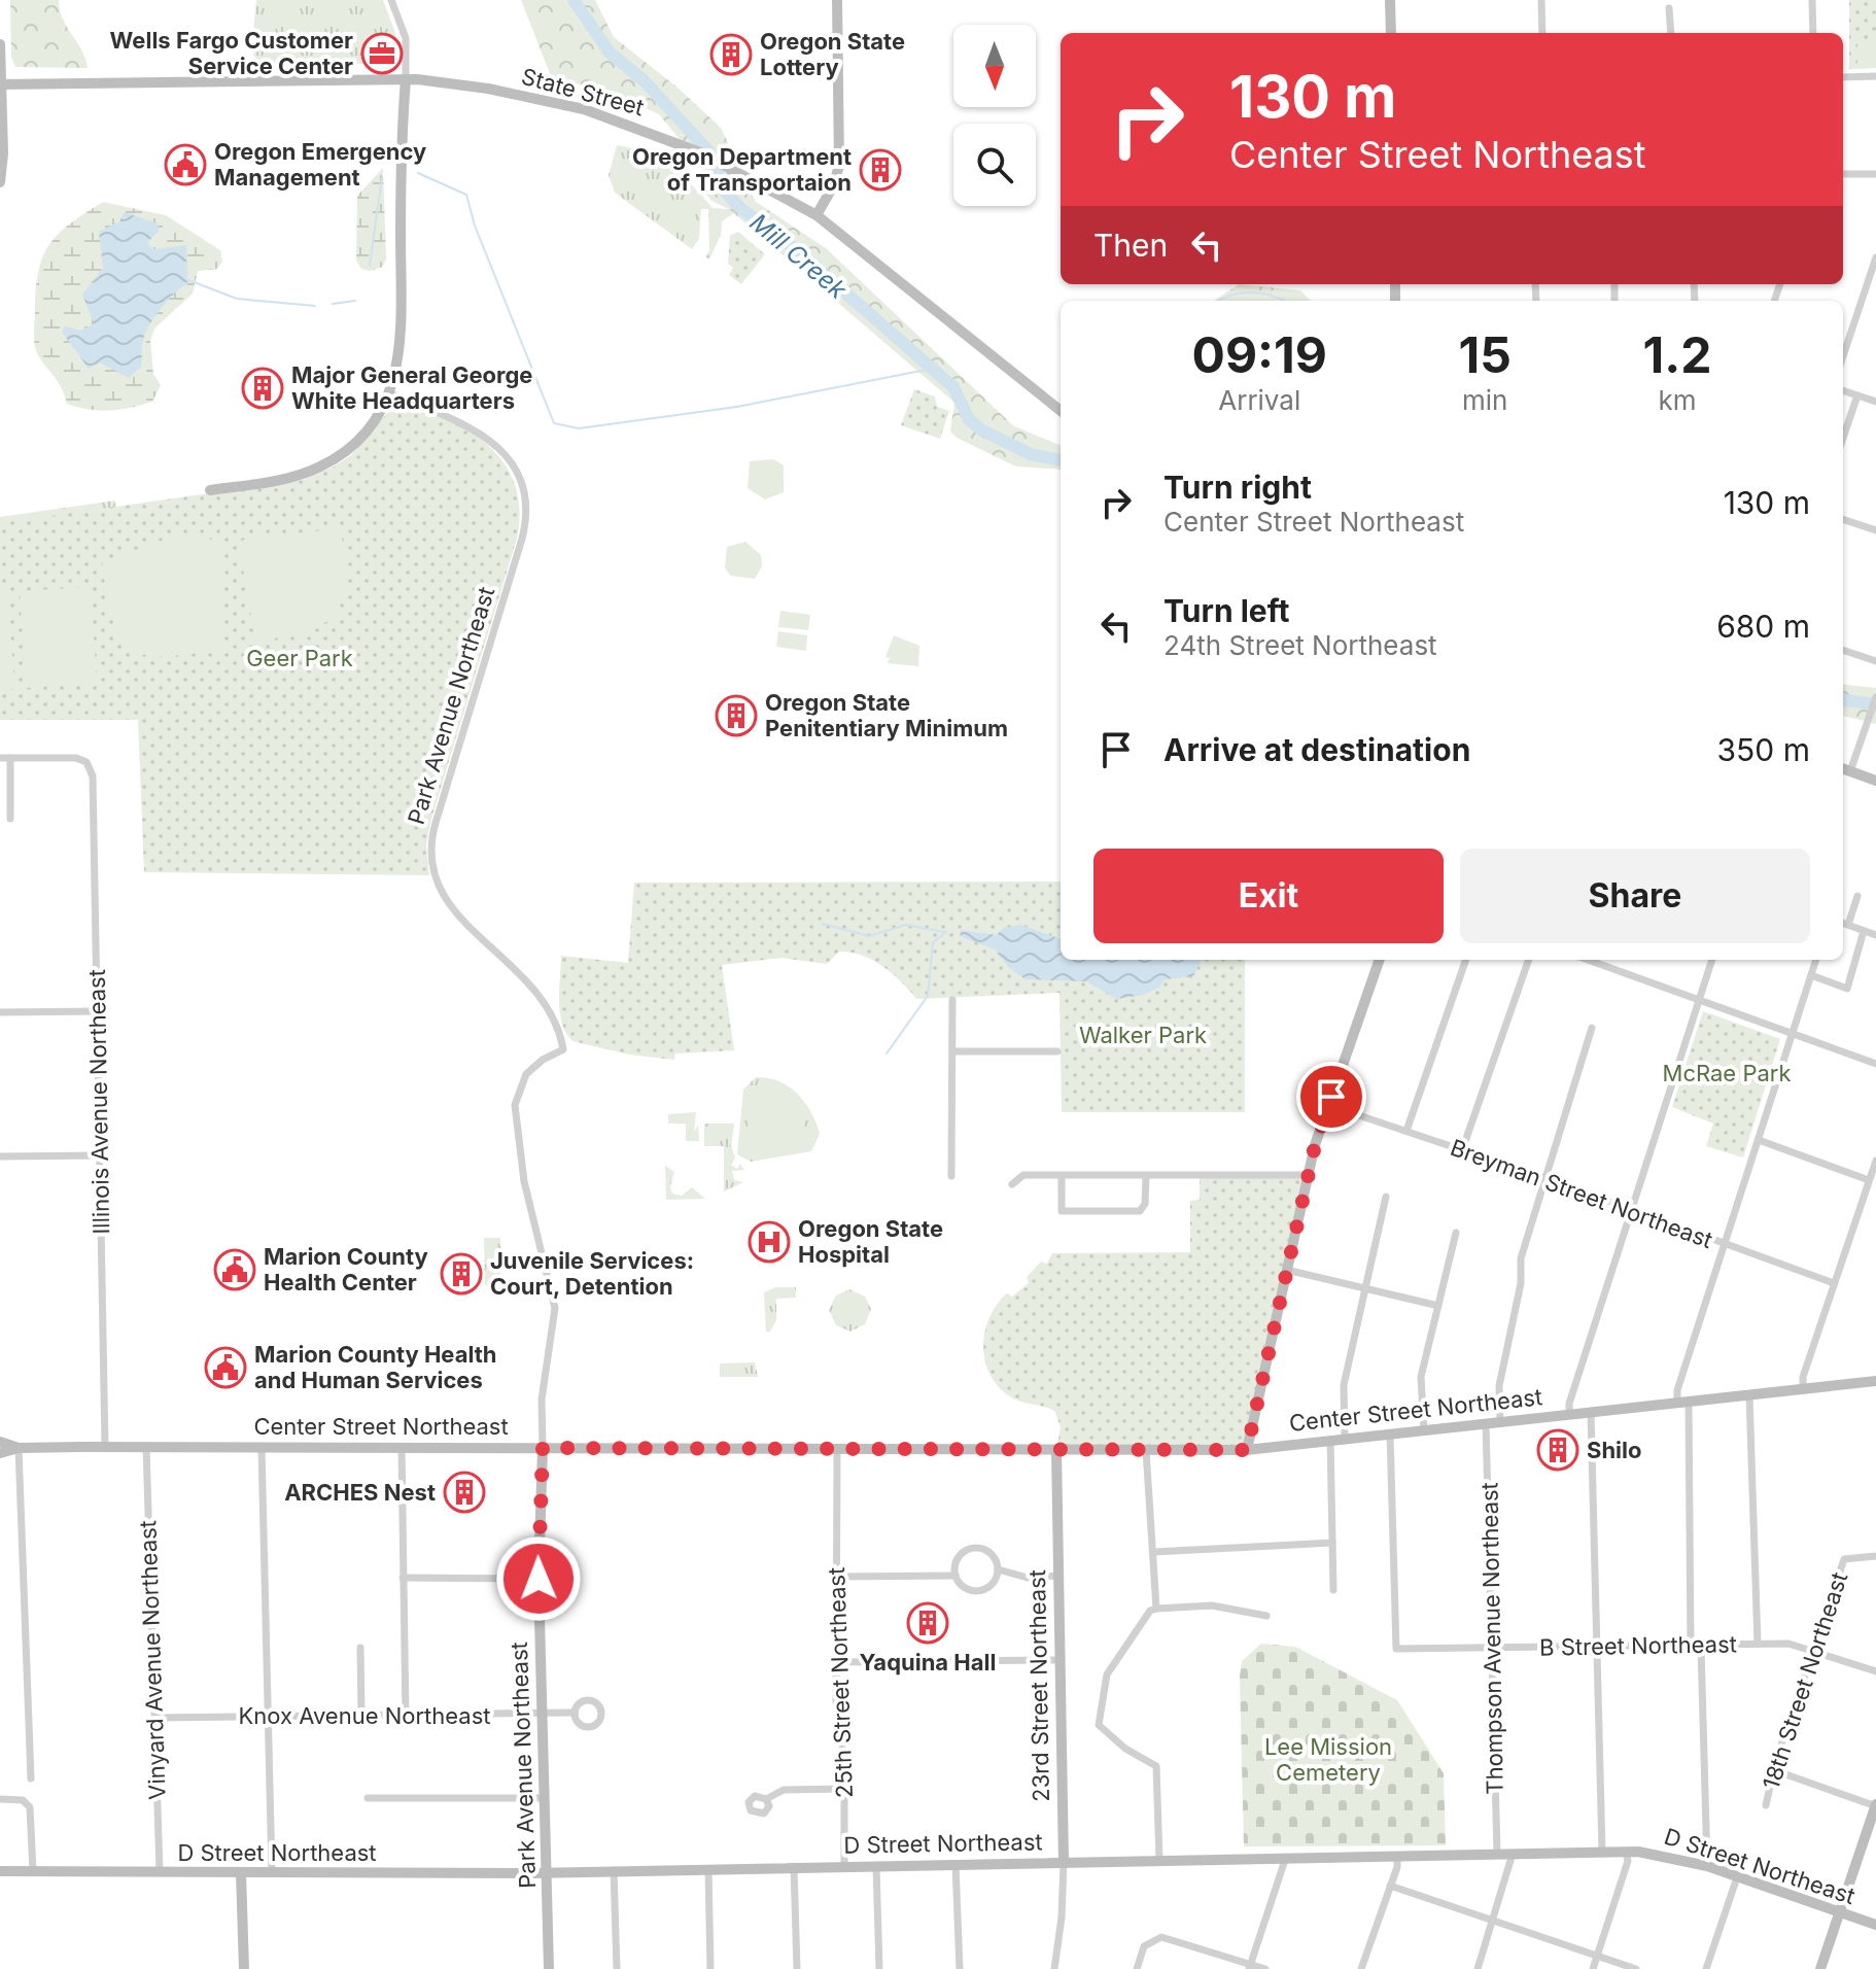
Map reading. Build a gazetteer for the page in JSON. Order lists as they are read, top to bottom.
{
  "streets": {
    "street": [
      "State Street",
      "Park Avenue Northeast",
      "Illinois Avenue Northeast",
      "Breyman Street Northeast",
      "Center Street Northeast",
      "Thompson Avenue Northeast",
      "B Street Northeast",
      "Vinyard Avenue Northeast",
      "18th Street Northeast",
      "25th Street Northeast",
      "23rd Street Northeast",
      "Knox Avenue Northeast",
      "D Street Northeast"
    ]
  },
  "crossings": [
    ["Park Avenue Northeast", "Center Street Northeast"],
    ["Park Avenue Northeast", "Knox Avenue Northeast"],
    ["Park Avenue Northeast", "D Street Northeast"],
    ["Illinois Avenue Northeast", "Center Street Northeast"],
    ["Center Street Northeast", "Thompson Avenue Northeast"],
    ["Center Street Northeast", "B Street Northeast"],
    ["Center Street Northeast", "Vinyard Avenue Northeast"],
    ["Center Street Northeast", "25th Street Northeast"],
    ["Center Street Northeast", "23rd Street Northeast"],
    ["Thompson Avenue Northeast", "B Street Northeast"],
    ["Thompson Avenue Northeast", "D Street Northeast"],
    ["B Street Northeast", "18th Street Northeast"],
    ["Vinyard Avenue Northeast", "Knox Avenue Northeast"],
    ["Vinyard Avenue Northeast", "D Street Northeast"],
    ["25th Street Northeast", "D Street Northeast"],
    ["23rd Street Northeast", "D Street Northeast"]
  ],
  "water": ["Mill Creek"],
  "parks": [
    "Geer Park",
    "Walker Park",
    "McRae Park",
    "Lee Mission Cemetery"
  ],
  "places": {
    "office": ["Wells Fargo Customer Service Center"],
    "building": [
      "Oregon State Lottery",
      "Oregon Department of Transportaion",
      "Major General George White Headquarters",
      "Oregon State Penitentiary Minimum",
      "Juvenile Services: Court, Detention",
      "Shilo",
      "ARCHES Nest",
      "Yaquina Hall"
    ],
    "public building": ["Oregon Emergency Management", "Marion County Health Center", "Marion County Health and Human Services"],
    "hospital": ["Oregon State Hospital"]
  },
  "north": "bottom",
  "page": {
    "turn": ["130 m", "Center Street Northeast"],
    "then": "Then",
    "eta": [
      "09:19",
      "Arrival",
      "15",
      "min",
      "1.2",
      "km"
    ],
    "list": [
      {
        "name": "Turn right",
        "note": "Center Street Northeast",
        "value": "130 m"
      },
      {
        "name": "Turn left",
        "note": "24th Street Northeast",
        "value": "680 m"
      },
      {
        "name": "Arrive at destination",
        "value": "350 m"
      }
    ],
    "buttons": ["Exit", "Share"]
  }
}
